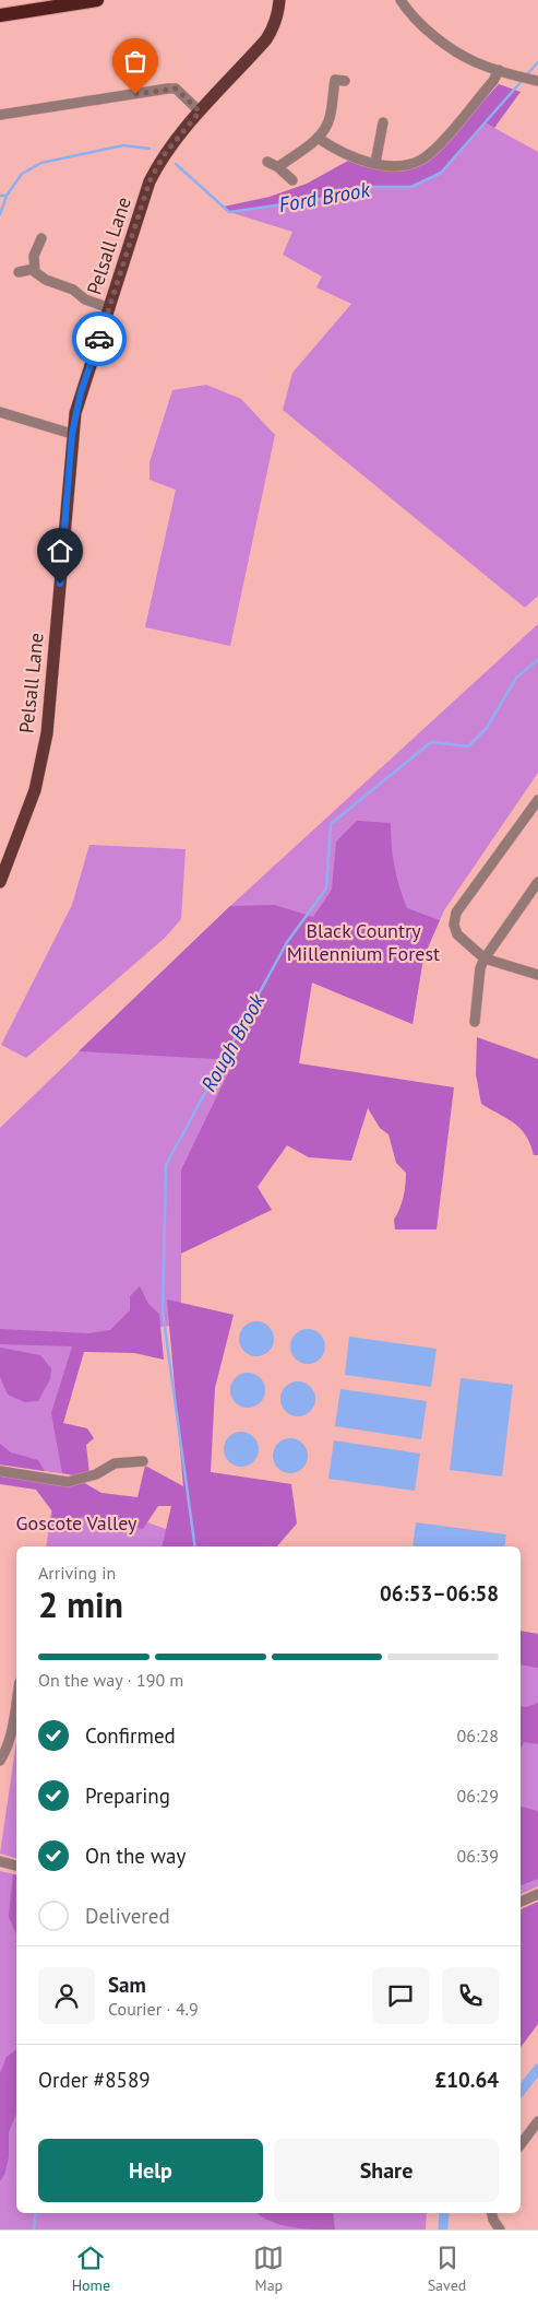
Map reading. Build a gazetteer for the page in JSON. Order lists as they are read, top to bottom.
{
  "streets": {
    "main road": ["Pelsall Lane"]
  },
  "water": ["Ford Brook", "Rough Brook"],
  "parks": ["Black Country Millennium Forest", "Goscote Valley"],
  "page": {
    "heading": ["2 min", "Arriving in", "06:53–06:58"],
    "panel": [
      "Sam",
      "Courier · 4.9",
      "Order #8589",
      "£10.64"
    ],
    "bar": "On the way · 190 m",
    "list": [
      ["Confirmed", "06:28"],
      ["Preparing", "06:29"],
      ["On the way", "06:39"],
      "Delivered"
    ],
    "buttons": ["Help", "Share"],
    "tabs": ["Home", "Map", "Saved"]
  }
}
